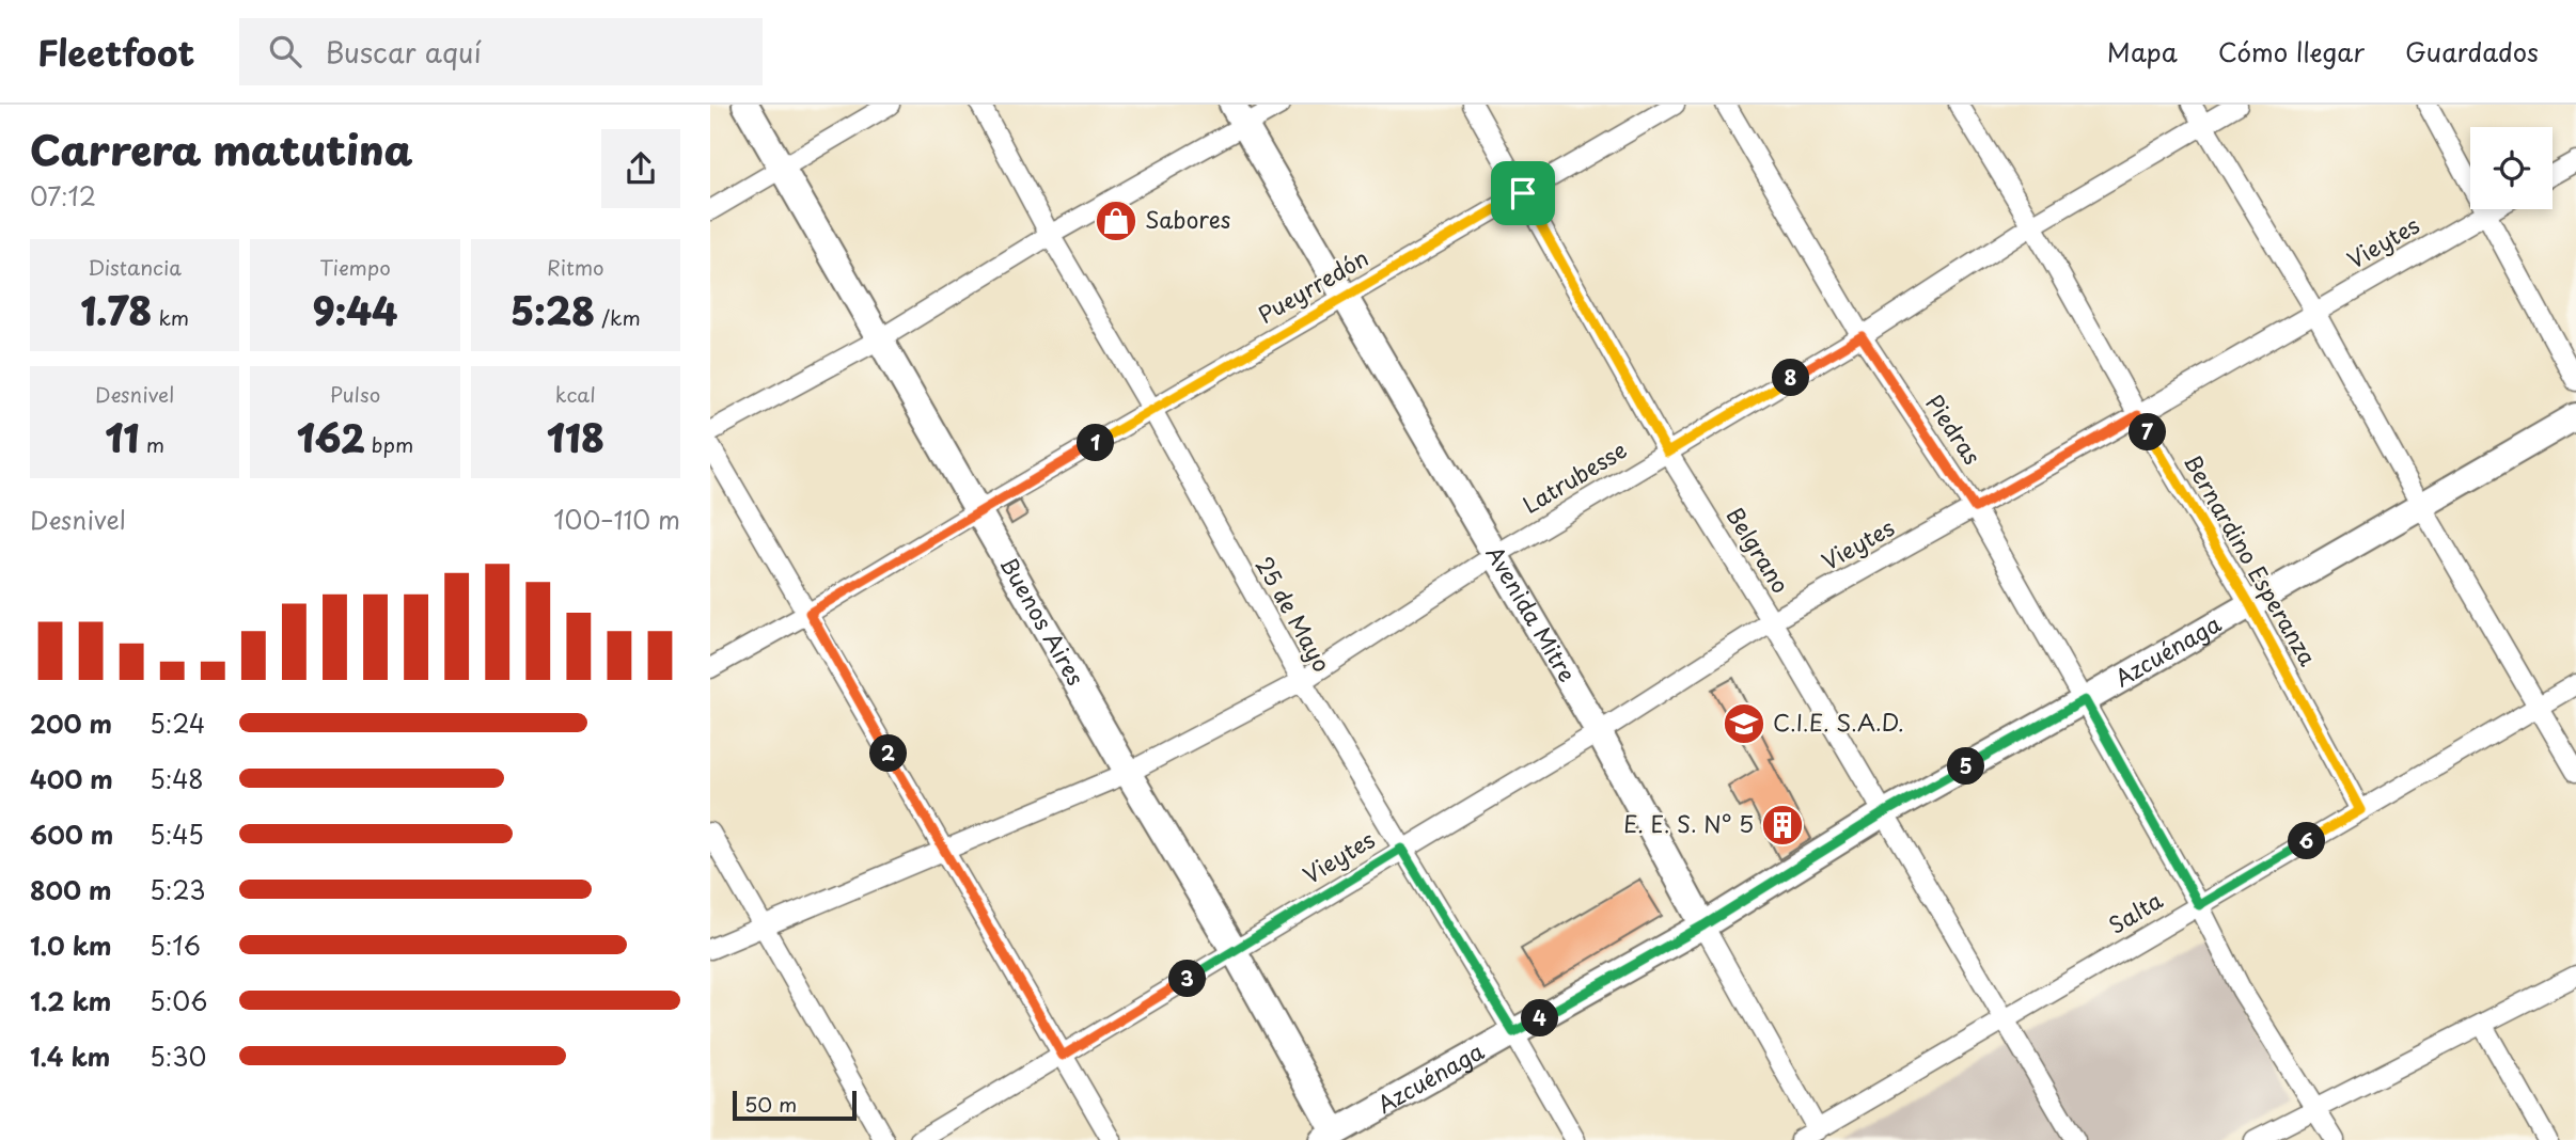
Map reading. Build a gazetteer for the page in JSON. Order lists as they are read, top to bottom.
{
  "streets": {
    "street": [
      "Vieytes",
      "Pueyrredón",
      "Piedras",
      "Latrubesse",
      "Belgrano",
      "Bernardino Esperanza",
      "25 de Mayo",
      "Avenida Mitre",
      "Buenos Aires",
      "Azcuénaga",
      "Salta"
    ]
  },
  "crossings": [
    ["Vieytes", "Piedras"],
    ["Vieytes", "Belgrano"],
    ["Vieytes", "Bernardino Esperanza"],
    ["Vieytes", "25 de Mayo"],
    ["Vieytes", "Avenida Mitre"],
    ["Vieytes", "Buenos Aires"],
    ["Pueyrredón", "Belgrano"],
    ["Pueyrredón", "25 de Mayo"],
    ["Pueyrredón", "Avenida Mitre"],
    ["Pueyrredón", "Buenos Aires"],
    ["Piedras", "Latrubesse"],
    ["Piedras", "Azcuénaga"],
    ["Piedras", "Salta"],
    ["Latrubesse", "Belgrano"],
    ["Latrubesse", "Bernardino Esperanza"],
    ["Latrubesse", "25 de Mayo"],
    ["Latrubesse", "Avenida Mitre"],
    ["Latrubesse", "Buenos Aires"],
    ["Belgrano", "Azcuénaga"],
    ["Belgrano", "Salta"],
    ["Bernardino Esperanza", "Azcuénaga"],
    ["Bernardino Esperanza", "Salta"],
    ["25 de Mayo", "Azcuénaga"],
    ["Avenida Mitre", "Azcuénaga"],
    ["Avenida Mitre", "Salta"],
    ["Buenos Aires", "Azcuénaga"]
  ],
  "places": {
    "shop": ["Sabores"],
    "school or university": ["C.I.E. S.A.D."],
    "building": ["E. E. S. N° 5"]
  },
  "scale_bar": "50 m",
  "page": {
    "header": "Fleetfoot",
    "search": "Buscar aquí",
    "nav": ["Mapa", "Cómo llegar", "Guardados"],
    "heading": ["Carrera matutina", "07:12"],
    "stats": [
      ["Distancia", "1.78 km"],
      ["Tiempo", "9:44"],
      ["Ritmo", "5:28 /km"],
      ["Desnivel", "11 m"],
      ["Pulso", "162 bpm"],
      ["kcal", "118"]
    ],
    "pins": [
      "8",
      "7",
      "1",
      "2",
      "5",
      "6",
      "3",
      "4"
    ],
    "chart": ["Desnivel", "100–110 m"],
    "list": [
      {
        "name": "200 m",
        "note": "5:24"
      },
      {
        "name": "400 m",
        "note": "5:48"
      },
      {
        "name": "600 m",
        "note": "5:45"
      },
      {
        "name": "800 m",
        "note": "5:23"
      },
      {
        "name": "1.0 km",
        "note": "5:16"
      },
      {
        "name": "1.2 km",
        "note": "5:06"
      },
      {
        "name": "1.4 km",
        "note": "5:30"
      }
    ],
    "scale": "50 m"
  }
}
